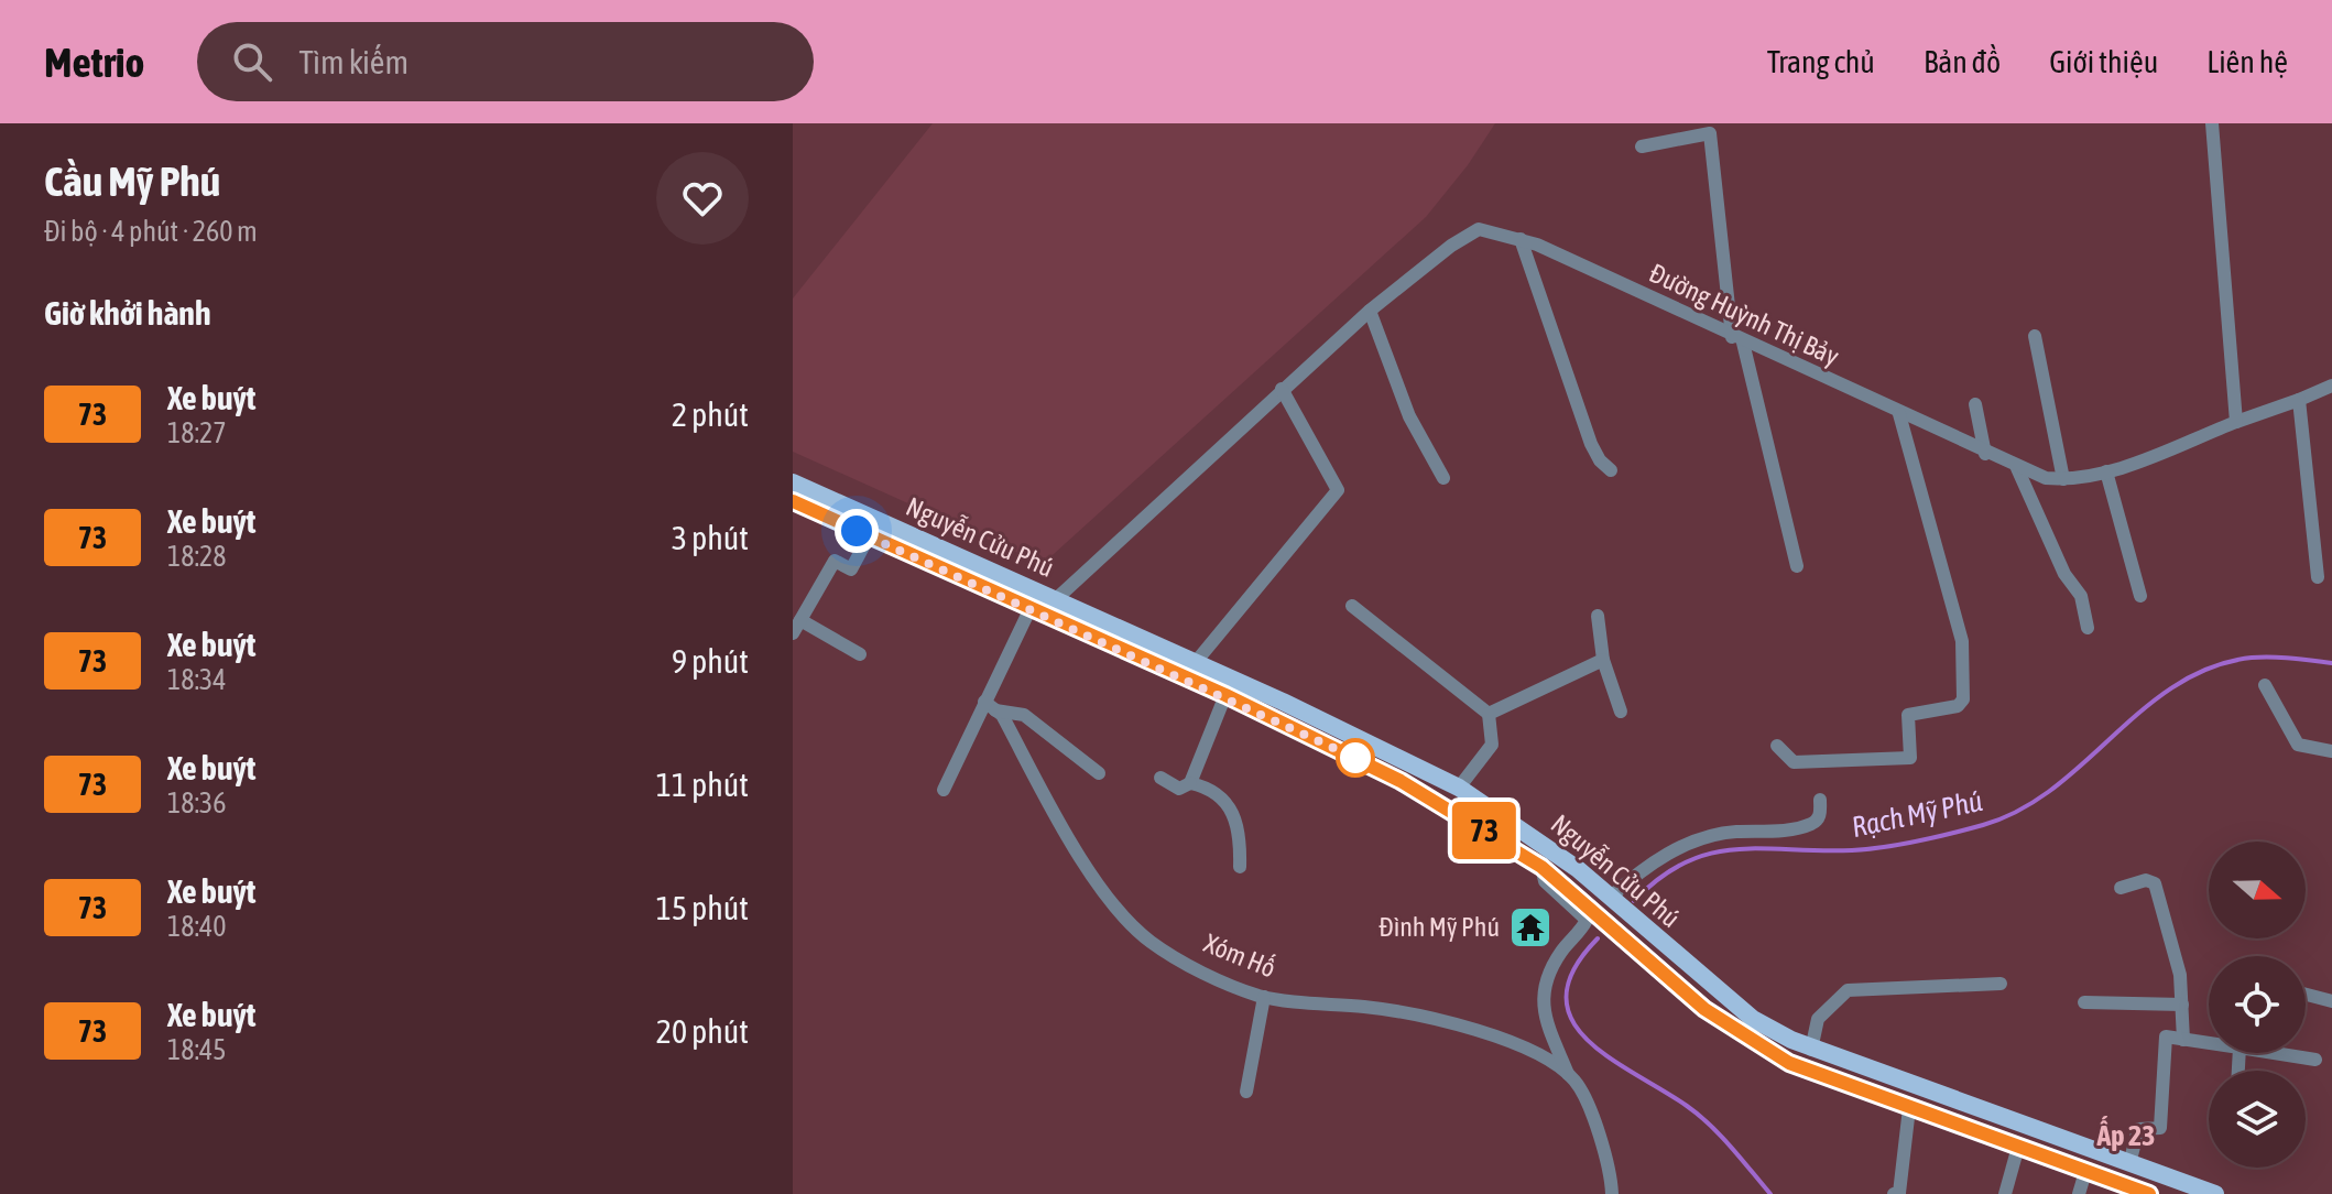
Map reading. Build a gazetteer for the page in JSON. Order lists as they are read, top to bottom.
{
  "streets": {
    "main road": ["Nguyễn Cửu Phú"],
    "street": ["Đường Huỳnh Thị Bảy", "Xóm Hố"]
  },
  "crossings": [
    ["Đường Huỳnh Thị Bảy", "Nguyễn Cửu Phú"]
  ],
  "districts": ["Ấp 23"],
  "water": ["Rạch Mỹ Phú"],
  "places": {
    "temple": ["Đình Mỹ Phú"]
  },
  "lines": ["bus line 73"],
  "north": "right",
  "page": {
    "header": "Metrio",
    "search": "Tìm kiếm",
    "nav": [
      "Trang chủ",
      "Bản đồ",
      "Giới thiệu",
      "Liên hệ"
    ],
    "heading": [
      ["Cầu Mỹ Phú", "Đi bộ · 4 phút · 260 m"],
      "Giờ khởi hành"
    ],
    "on_map": "73",
    "list": [
      {
        "mark": "73",
        "name": "Xe buýt",
        "note": "18:27",
        "value": "2 phút"
      },
      {
        "mark": "73",
        "name": "Xe buýt",
        "note": "18:28",
        "value": "3 phút"
      },
      {
        "mark": "73",
        "name": "Xe buýt",
        "note": "18:34",
        "value": "9 phút"
      },
      {
        "mark": "73",
        "name": "Xe buýt",
        "note": "18:36",
        "value": "11 phút"
      },
      {
        "mark": "73",
        "name": "Xe buýt",
        "note": "18:40",
        "value": "15 phút"
      },
      {
        "mark": "73",
        "name": "Xe buýt",
        "note": "18:45",
        "value": "20 phút"
      }
    ]
  }
}
